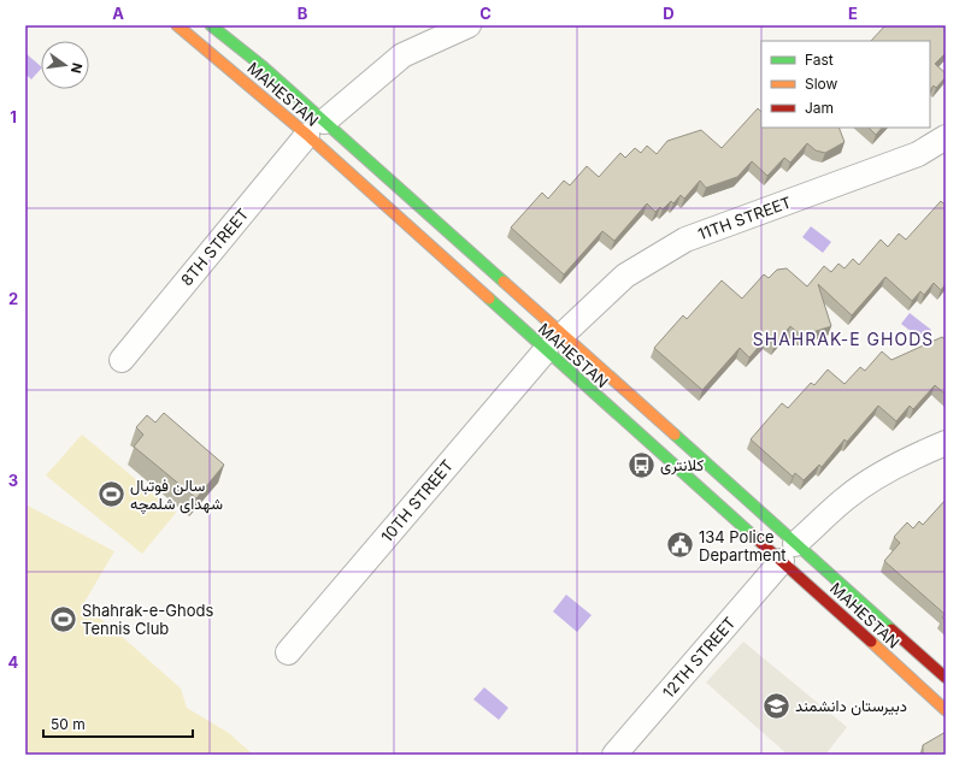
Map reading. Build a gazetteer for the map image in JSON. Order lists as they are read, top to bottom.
{
  "streets": {
    "street": [
      "MAHESTAN",
      "11TH STREET",
      "8TH STREET",
      "10TH STREET",
      "12TH STREET"
    ]
  },
  "crossings": [
    ["MAHESTAN", "8TH STREET"],
    ["MAHESTAN", "10TH STREET"],
    ["MAHESTAN", "12TH STREET"]
  ],
  "districts": ["SHAHRAK-E GHODS"],
  "places": {
    "bus stop": ["کلانتری"],
    "sports": ["سالن فوتبال شهدای شلمچه", "Shahrak-e-Ghods Tennis Club"],
    "public building": ["134 Police Department"],
    "school or university": ["دبیرستان دانشمند"]
  },
  "legend": ["Fast", "Slow", "Jam"],
  "scale_bar": "50 m",
  "north": "right",
  "grid": {
    "columns": [
      "A",
      "B",
      "C",
      "D",
      "E"
    ],
    "rows": [
      "1",
      "2",
      "3",
      "4"
    ]
  }
}
